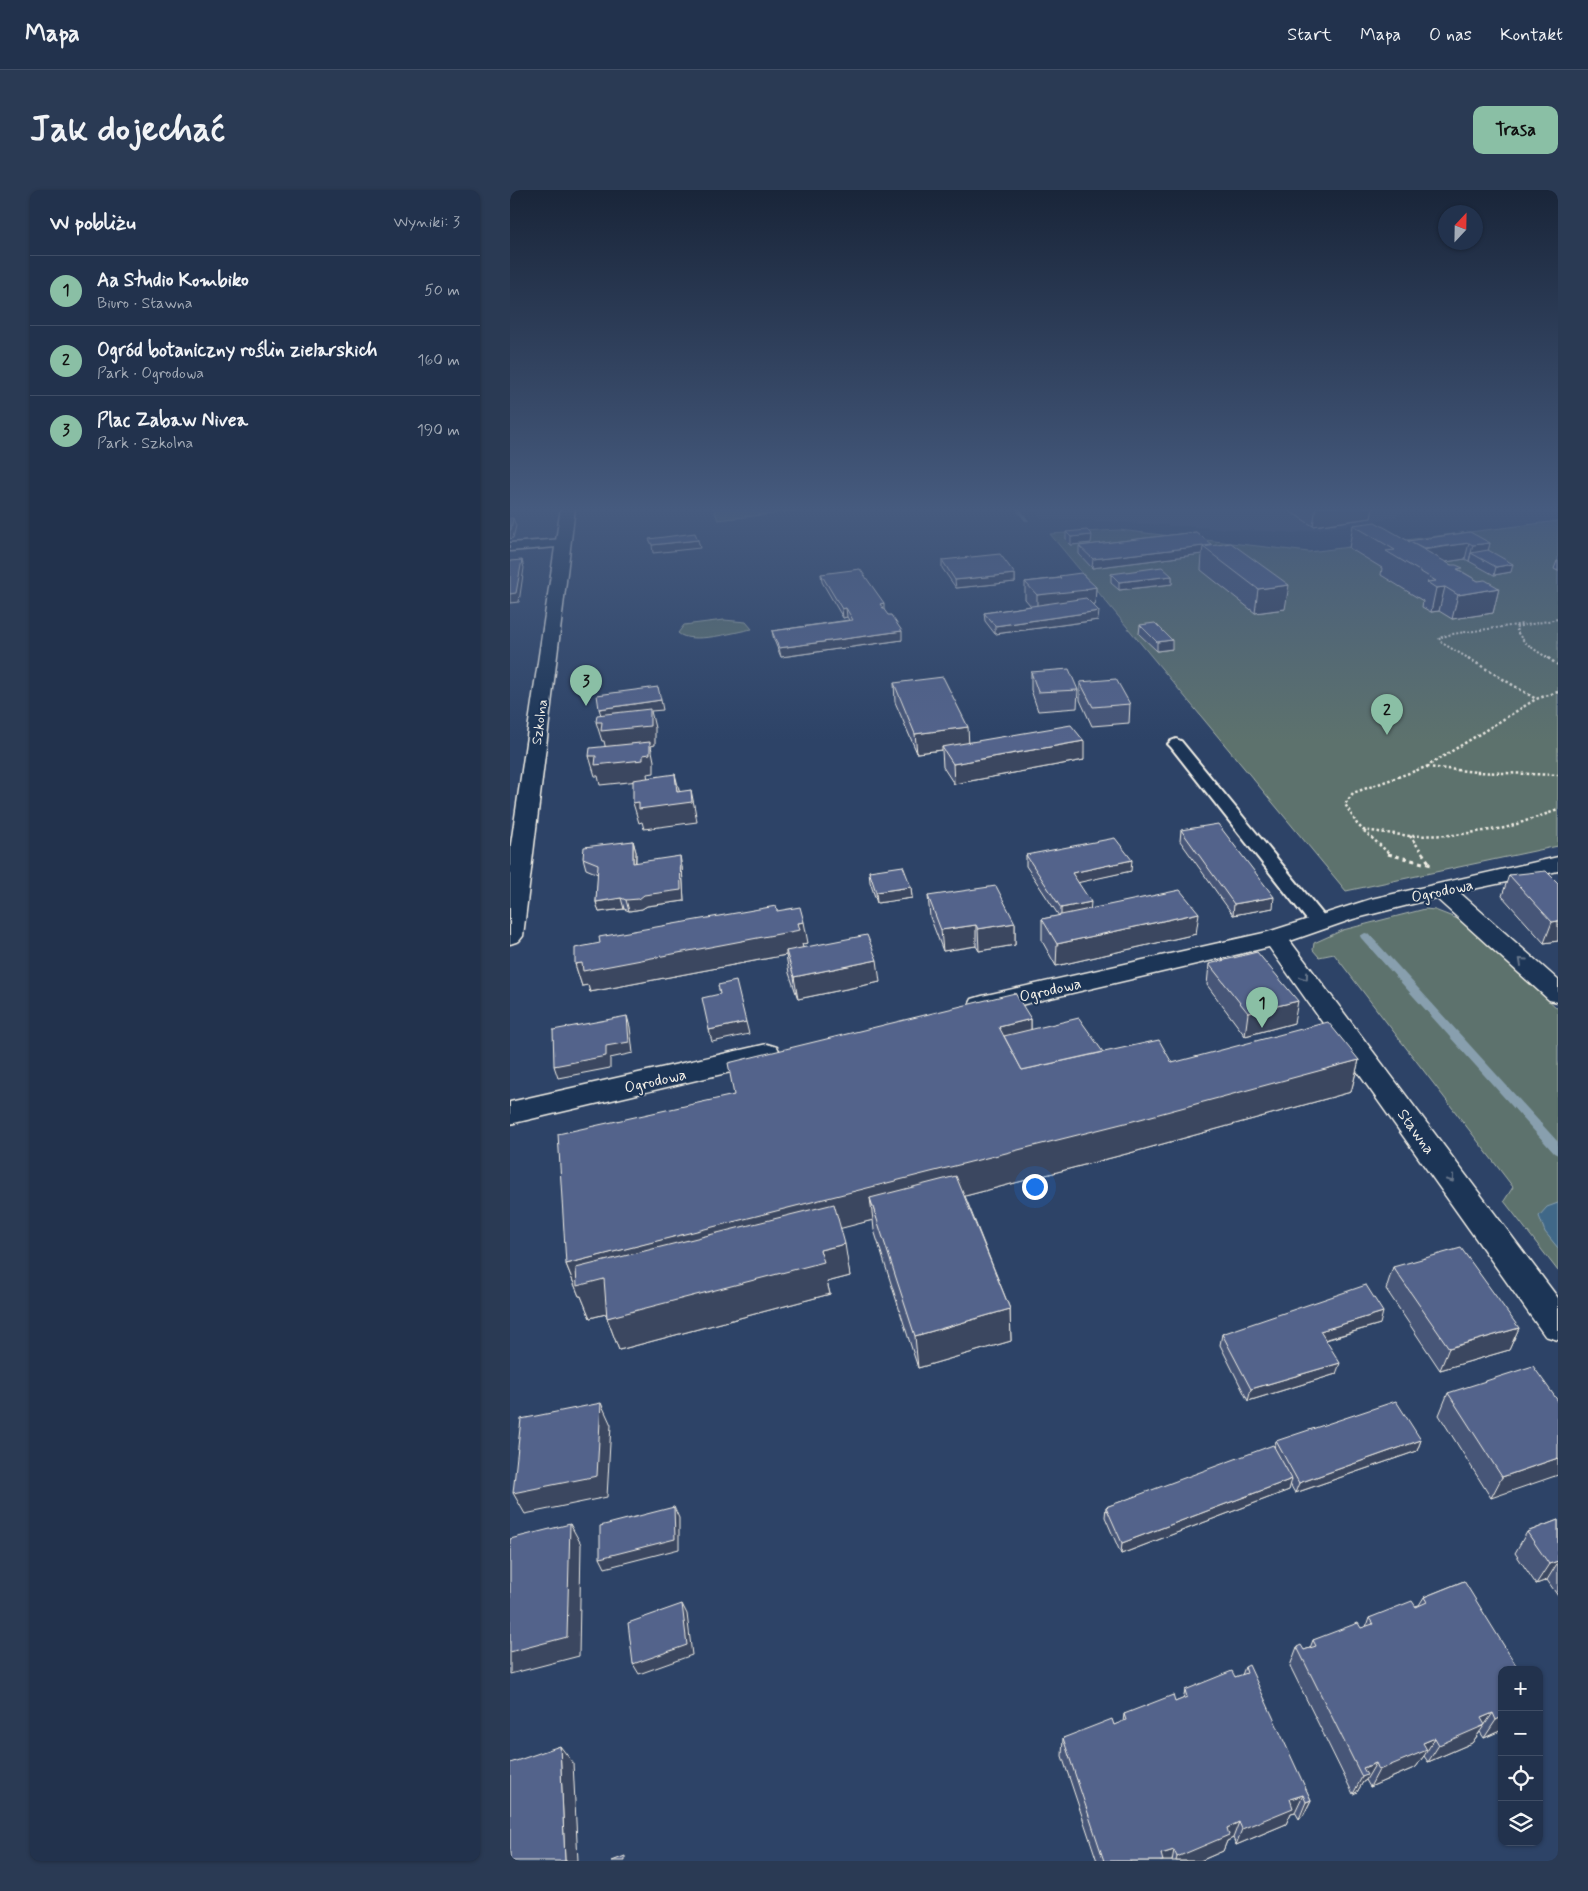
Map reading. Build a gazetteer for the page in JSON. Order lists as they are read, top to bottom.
{
  "streets": {
    "street": ["Szkolna", "Ogrodowa", "Stawna"]
  },
  "crossings": [
    ["Ogrodowa", "Stawna"]
  ],
  "north": "top",
  "page": {
    "header": "Mapa",
    "nav": [
      "Start",
      "Mapa",
      "O nas",
      "Kontakt"
    ],
    "buttons": "Trasa",
    "title": "Jak dojechać",
    "heading": ["W pobliżu", "Wyniki: 3"],
    "list": [
      {
        "mark": "1",
        "name": "Aa Studio Kombiko",
        "note": "Biuro · Stawna",
        "value": "50 m"
      },
      {
        "mark": "2",
        "name": "Ogród botaniczny roślin zielarskich",
        "note": "Park · Ogrodowa",
        "value": "160 m"
      },
      {
        "mark": "3",
        "name": "Plac Zabaw Nivea",
        "note": "Park · Szkolna",
        "value": "190 m"
      }
    ],
    "pins": ["3", "2", "1"],
    "map_buttons": ["+", "−"]
  }
}
